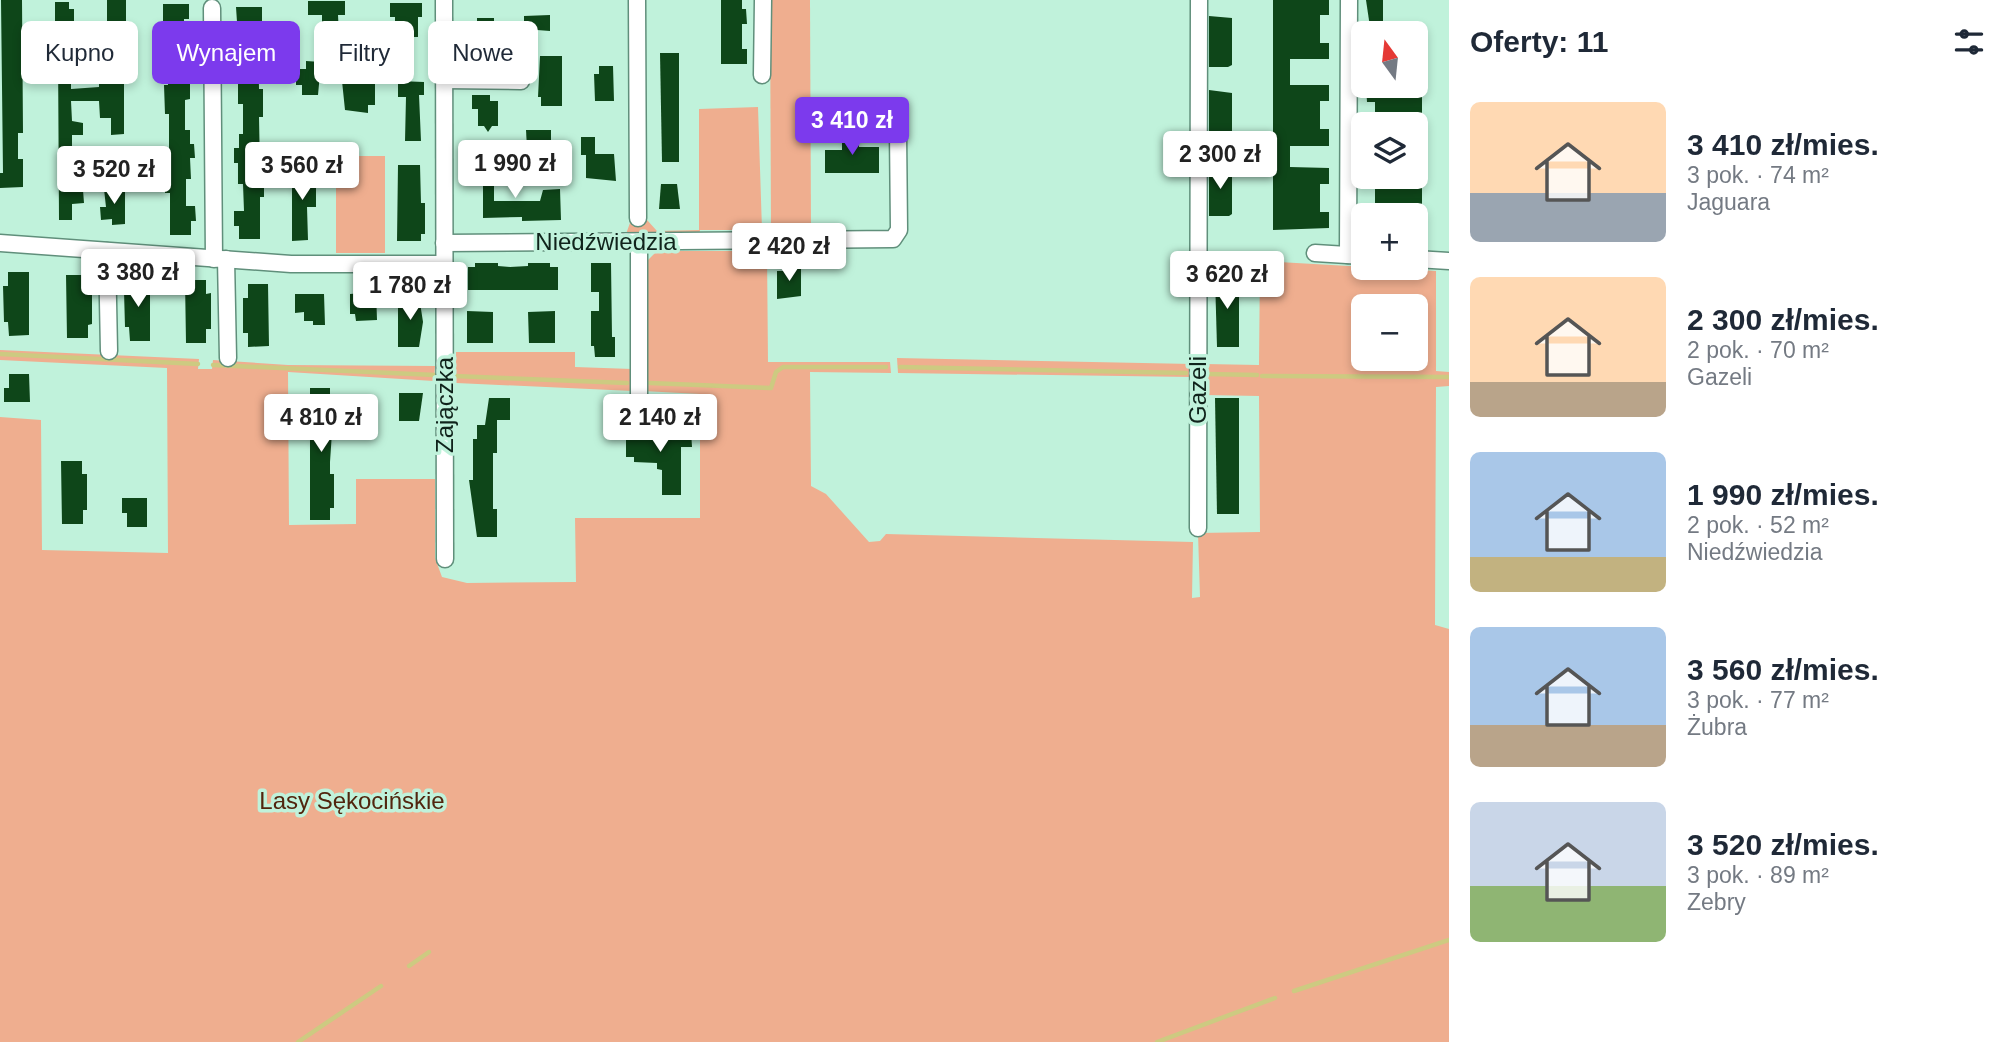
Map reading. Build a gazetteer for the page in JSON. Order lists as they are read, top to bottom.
{
  "streets": {
    "street": ["Niedźwiedzia", "Gazeli", "Zajączka"]
  },
  "crossings": [
    ["Niedźwiedzia", "Zajączka"]
  ],
  "parks": ["Lasy Sękocińskie"],
  "north": "top",
  "page": {
    "heading": "Oferty: 11",
    "map_buttons": ["+", "−"],
    "chip": [
      "Kupno",
      "Wynajem",
      "Filtry",
      "Nowe"
    ],
    "list": [
      {
        "name": "3 410 zł/mies.",
        "note": "3 pok. · 74 m² · Jaguara"
      },
      {
        "name": "2 300 zł/mies.",
        "note": "2 pok. · 70 m² · Gazeli"
      },
      {
        "name": "1 990 zł/mies.",
        "note": "2 pok. · 52 m² · Niedźwiedzia"
      },
      {
        "name": "3 560 zł/mies.",
        "note": "3 pok. · 77 m² · Żubra"
      },
      {
        "name": "3 520 zł/mies.",
        "note": "3 pok. · 89 m² · Zebry"
      }
    ],
    "price": [
      "3 410 zł",
      "2 300 zł",
      "1 990 zł",
      "3 560 zł",
      "3 520 zł",
      "2 420 zł",
      "3 380 zł",
      "3 620 zł",
      "1 780 zł",
      "4 810 zł",
      "2 140 zł"
    ]
  }
}
